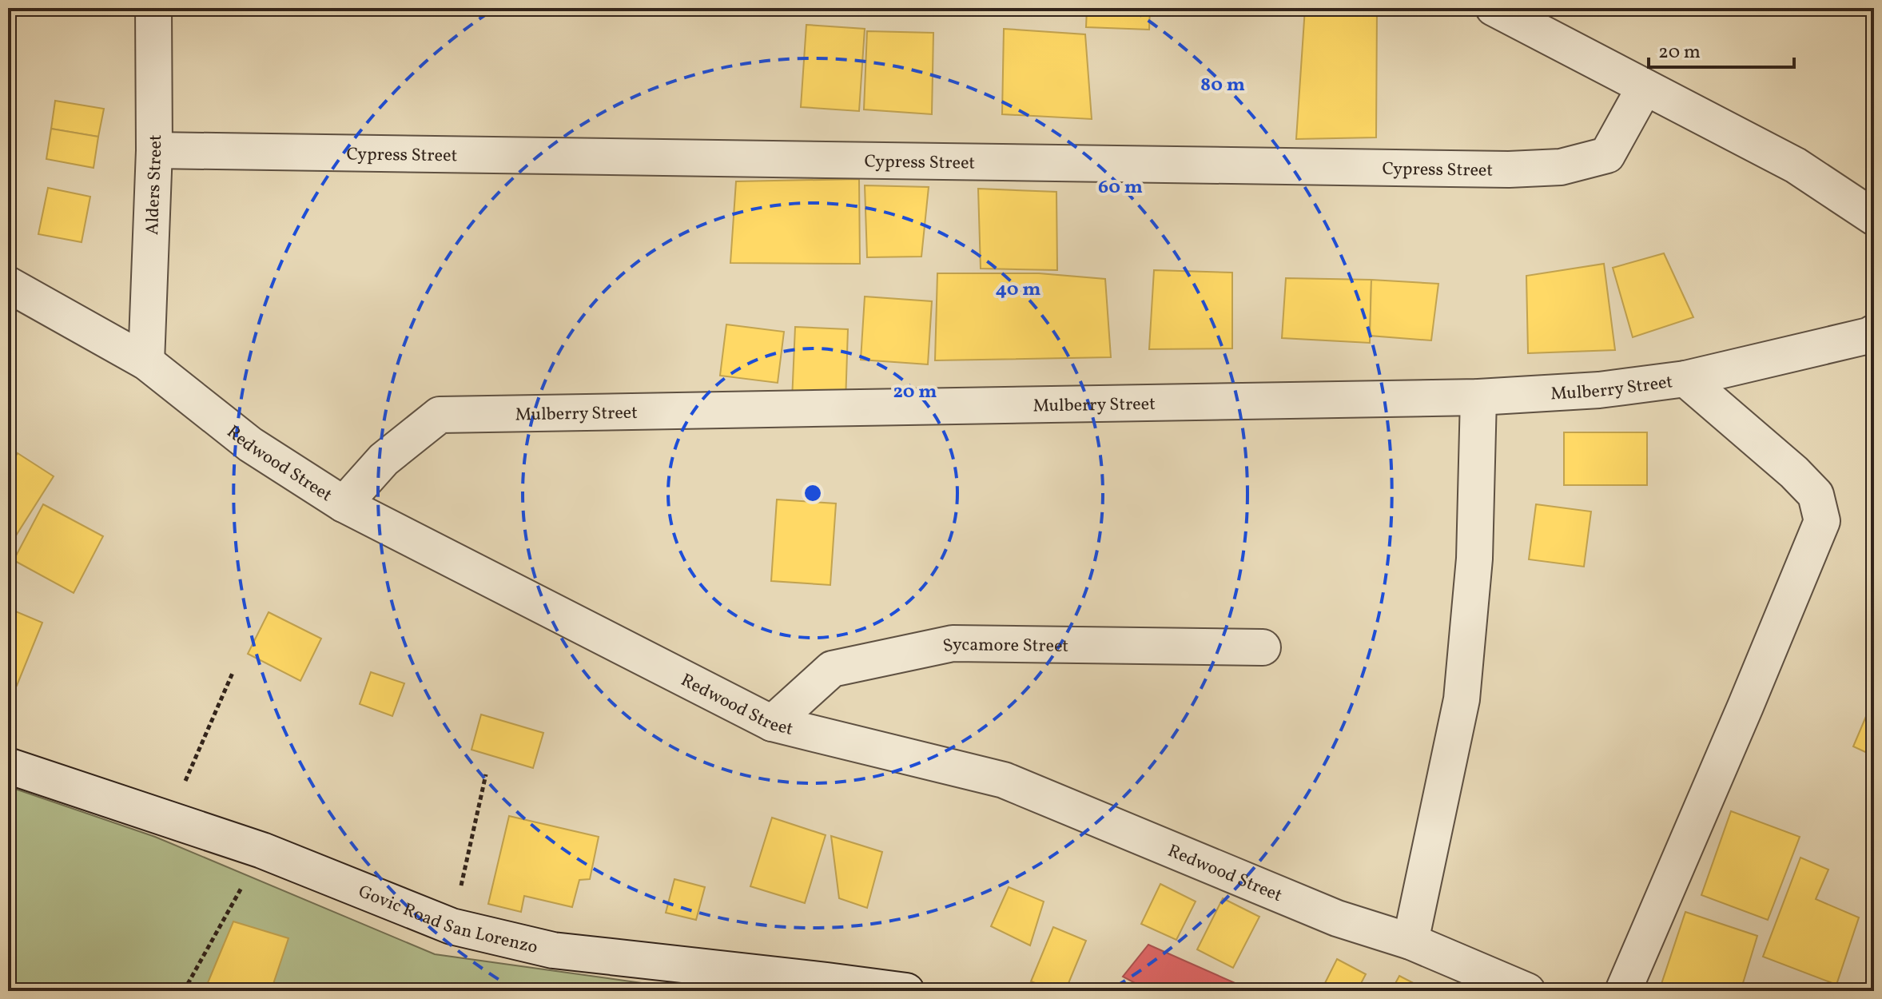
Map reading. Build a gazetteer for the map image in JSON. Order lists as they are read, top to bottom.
{
  "streets": {
    "street": [
      "Cypress Street",
      "Alders Street",
      "Mulberry Street",
      "Redwood Street",
      "Sycamore Street",
      "Govic Road San Lorenzo"
    ]
  },
  "crossings": [
    ["Cypress Street", "Alders Street"],
    ["Alders Street", "Redwood Street"],
    ["Mulberry Street", "Redwood Street"],
    ["Redwood Street", "Sycamore Street"]
  ],
  "scale_bar": "20 m",
  "rings": [
    "80 m",
    "60 m",
    "40 m",
    "20 m"
  ]
}
